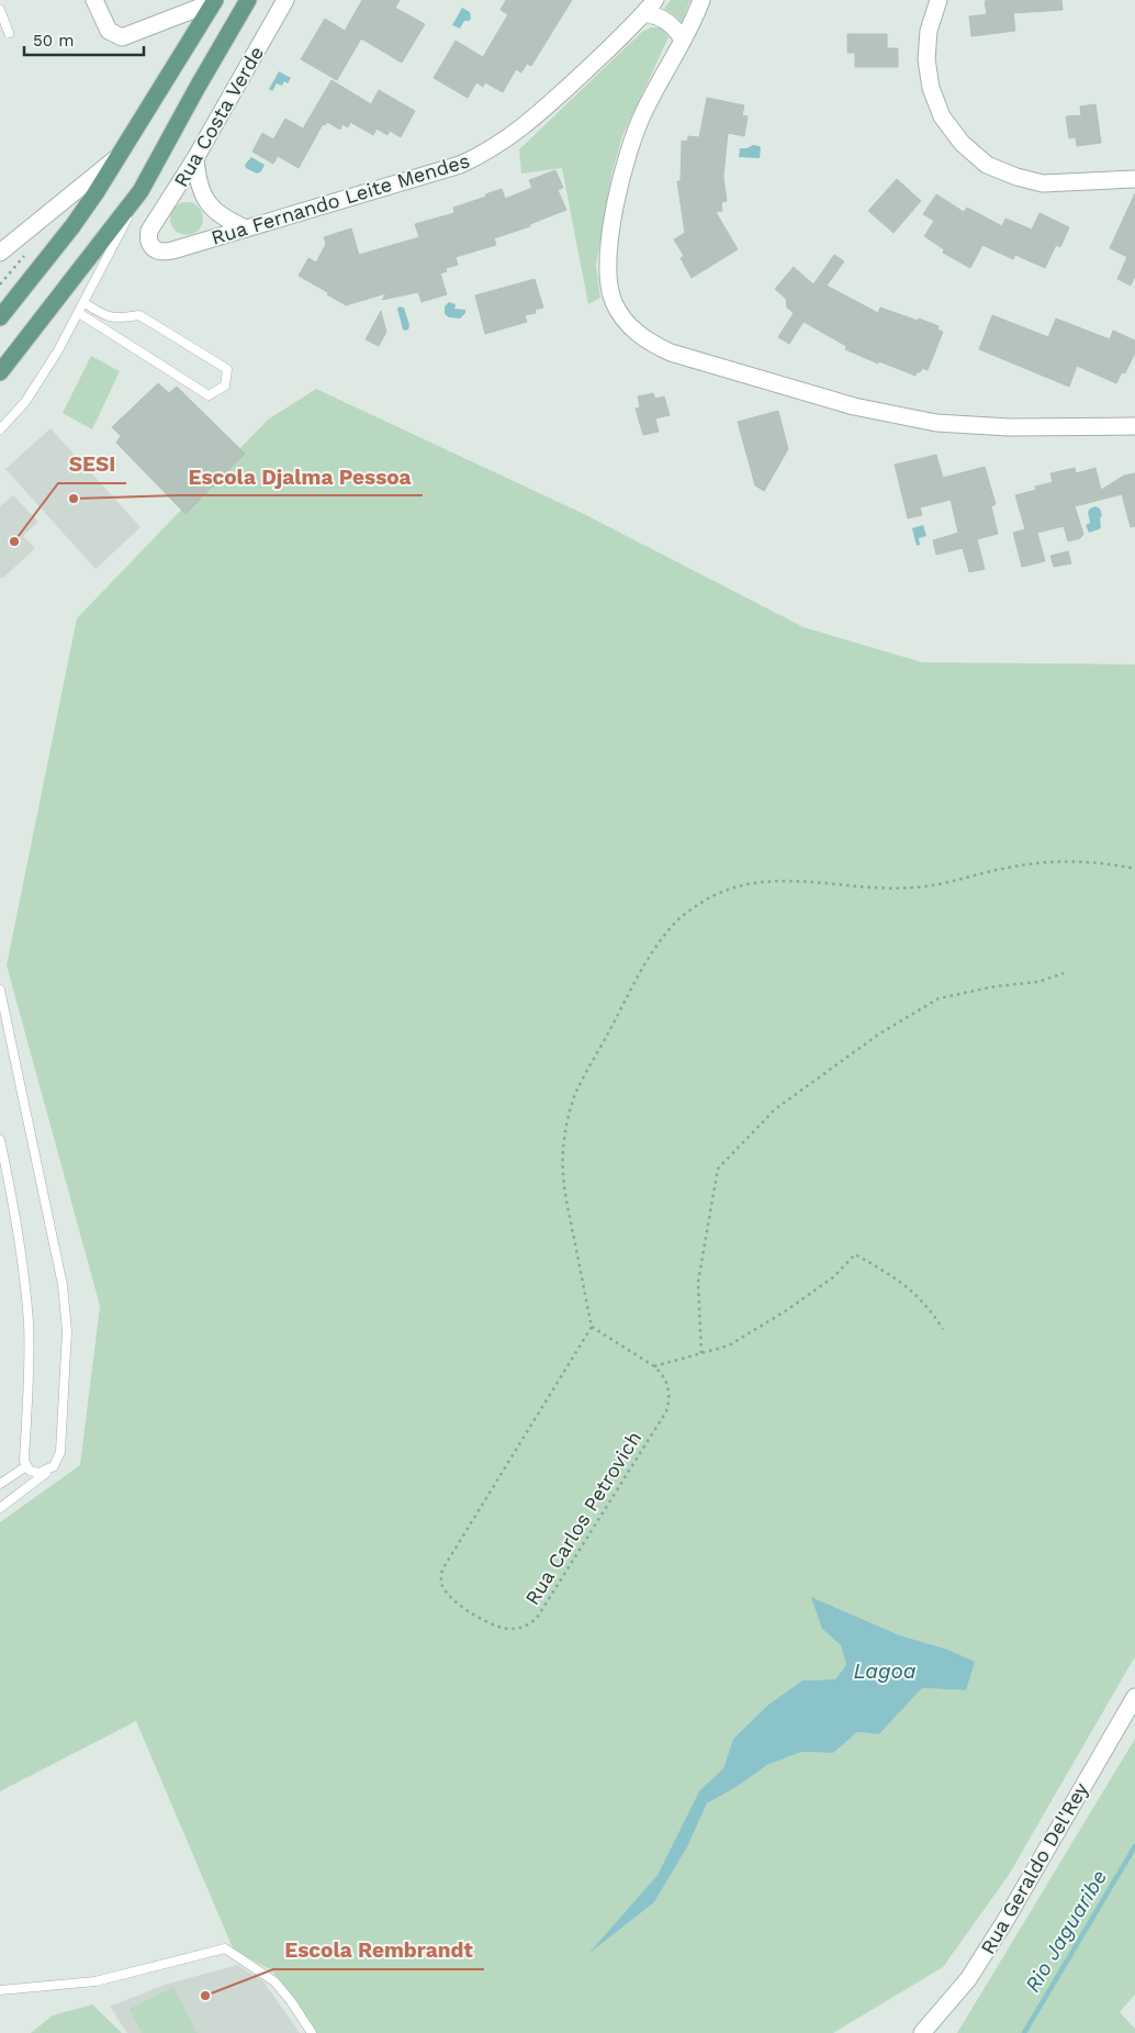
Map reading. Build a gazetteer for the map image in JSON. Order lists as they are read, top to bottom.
{
  "streets": {
    "street": ["Rua Costa Verde", "Rua Fernando Leite Mendes", "Rua Geraldo Del'Rey"],
    "path": ["Rua Carlos Petrovich"]
  },
  "crossings": [
    ["Rua Costa Verde", "Rua Fernando Leite Mendes"]
  ],
  "water": ["Lagoa", "Rio Jaguaribe"],
  "places": ["Escola Djalma Pessoa", "SESI", "Escola Rembrandt"],
  "scale_bar": "50 m"
}
